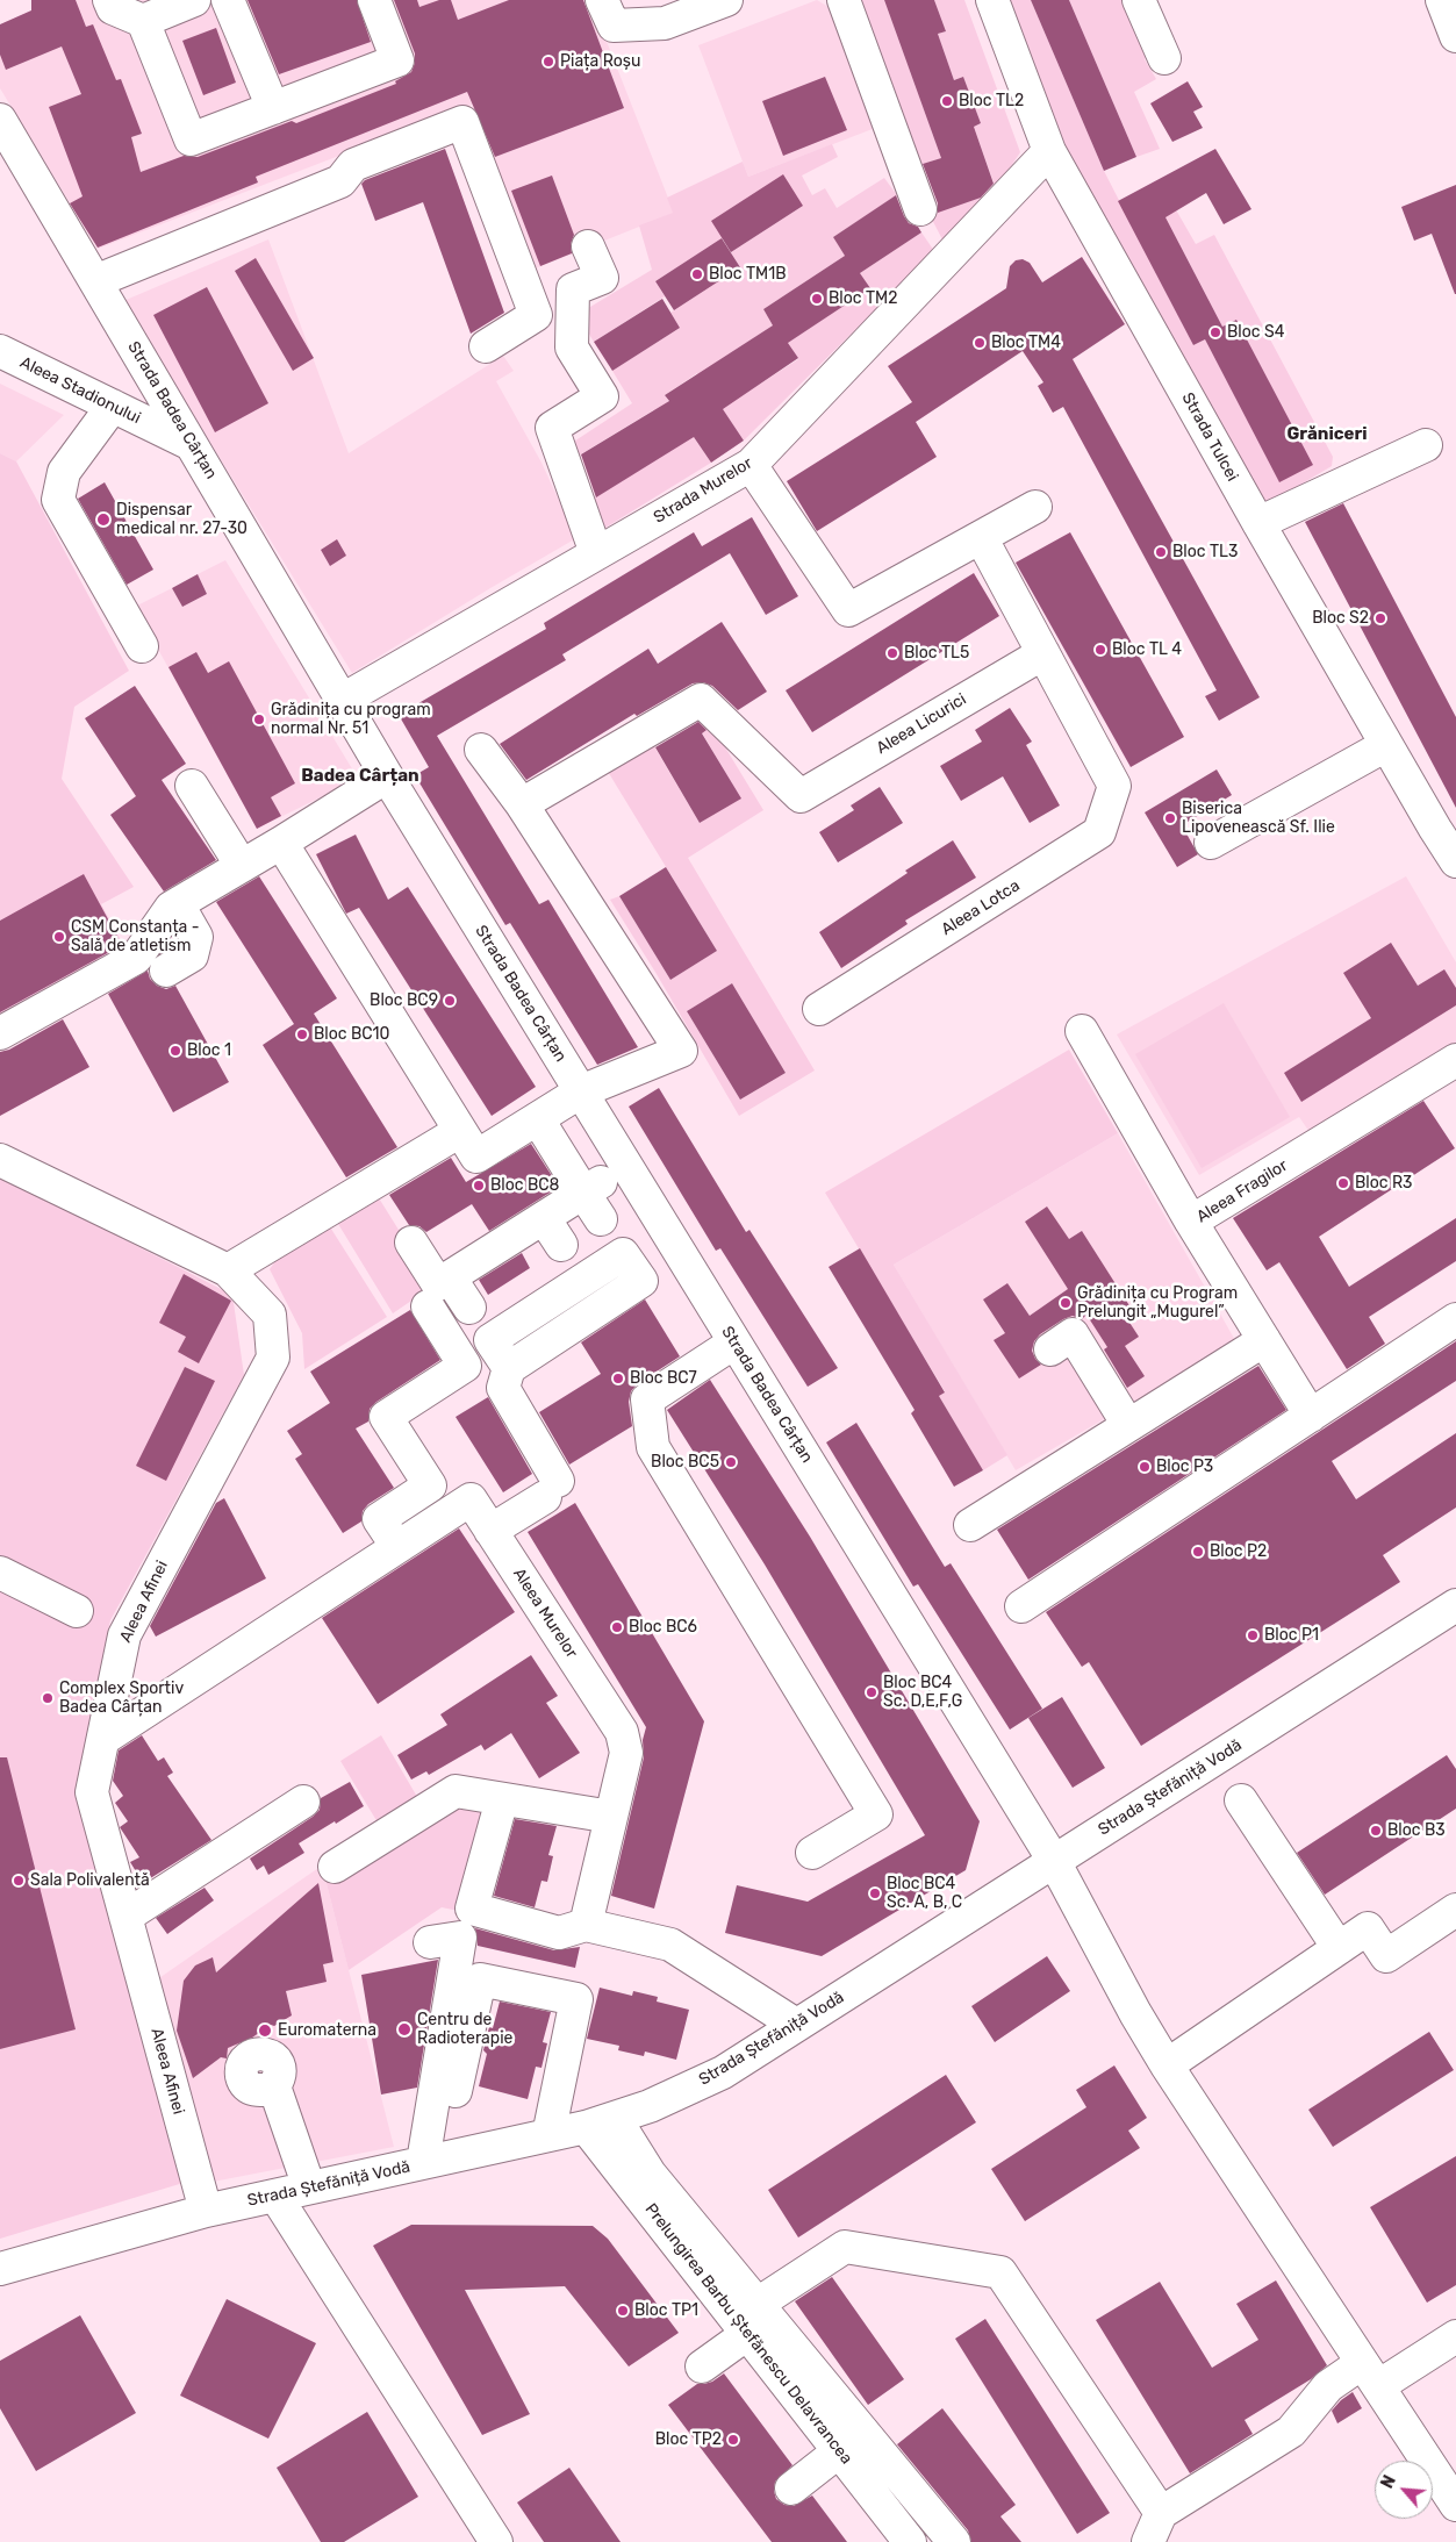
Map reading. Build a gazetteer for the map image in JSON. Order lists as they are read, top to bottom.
{
  "streets": {
    "street": [
      "Aleea Stadionului",
      "Strada Badea Cârțan",
      "Strada Tulcei",
      "Strada Murelor",
      "Aleea Licurici",
      "Aleea Lotca",
      "Aleea Fragilor",
      "Aleea Afinei",
      "Aleea Murelor",
      "Strada Ștefăniță Vodă",
      "Prelungirea Barbu Ștefănescu Delavrancea"
    ]
  },
  "crossings": [
    ["Aleea Stadionului", "Strada Badea Cârțan"],
    ["Strada Badea Cârțan", "Strada Murelor"],
    ["Strada Badea Cârțan", "Strada Ștefăniță Vodă"],
    ["Strada Tulcei", "Strada Murelor"],
    ["Aleea Licurici", "Aleea Lotca"],
    ["Aleea Afinei", "Aleea Murelor"],
    ["Aleea Afinei", "Strada Ștefăniță Vodă"],
    ["Strada Ștefăniță Vodă", "Prelungirea Barbu Ștefănescu Delavrancea"]
  ],
  "districts": ["Grăniceri", "Badea Cârțan"],
  "places": [
    "Piața Roșu",
    "Bloc TL2",
    "Bloc TM1B",
    "Bloc TM2",
    "Bloc S4",
    "Bloc TM4",
    "Dispensar medical nr. 27-30",
    "Bloc TL3",
    "Bloc S2",
    "Bloc TL 4",
    "Bloc TL5",
    "Grădinița cu program normal Nr. 51",
    "Biserica Lipovenească Sf. Ilie",
    "CSM Constanța - Sală de atletism",
    "Bloc BC9",
    "Bloc BC10",
    "Bloc 1",
    "Bloc R3",
    "Bloc BC8",
    "Grădinița cu Program Prelungit „Mugurel”",
    "Bloc BC7",
    "Bloc BC5",
    "Bloc P3",
    "Bloc P2",
    "Bloc BC6",
    "Bloc P1",
    "Bloc BC4 Sc. D,E,F,G",
    "Complex Sportiv Badea Cârțan",
    "Bloc B3",
    "Sala Polivalentă",
    "Bloc BC4 Sc. A, B, C",
    "Centru de Radioterapie",
    "Euromaterna",
    "Bloc TP1",
    "Bloc TP2"
  ],
  "north": "top left"
}
